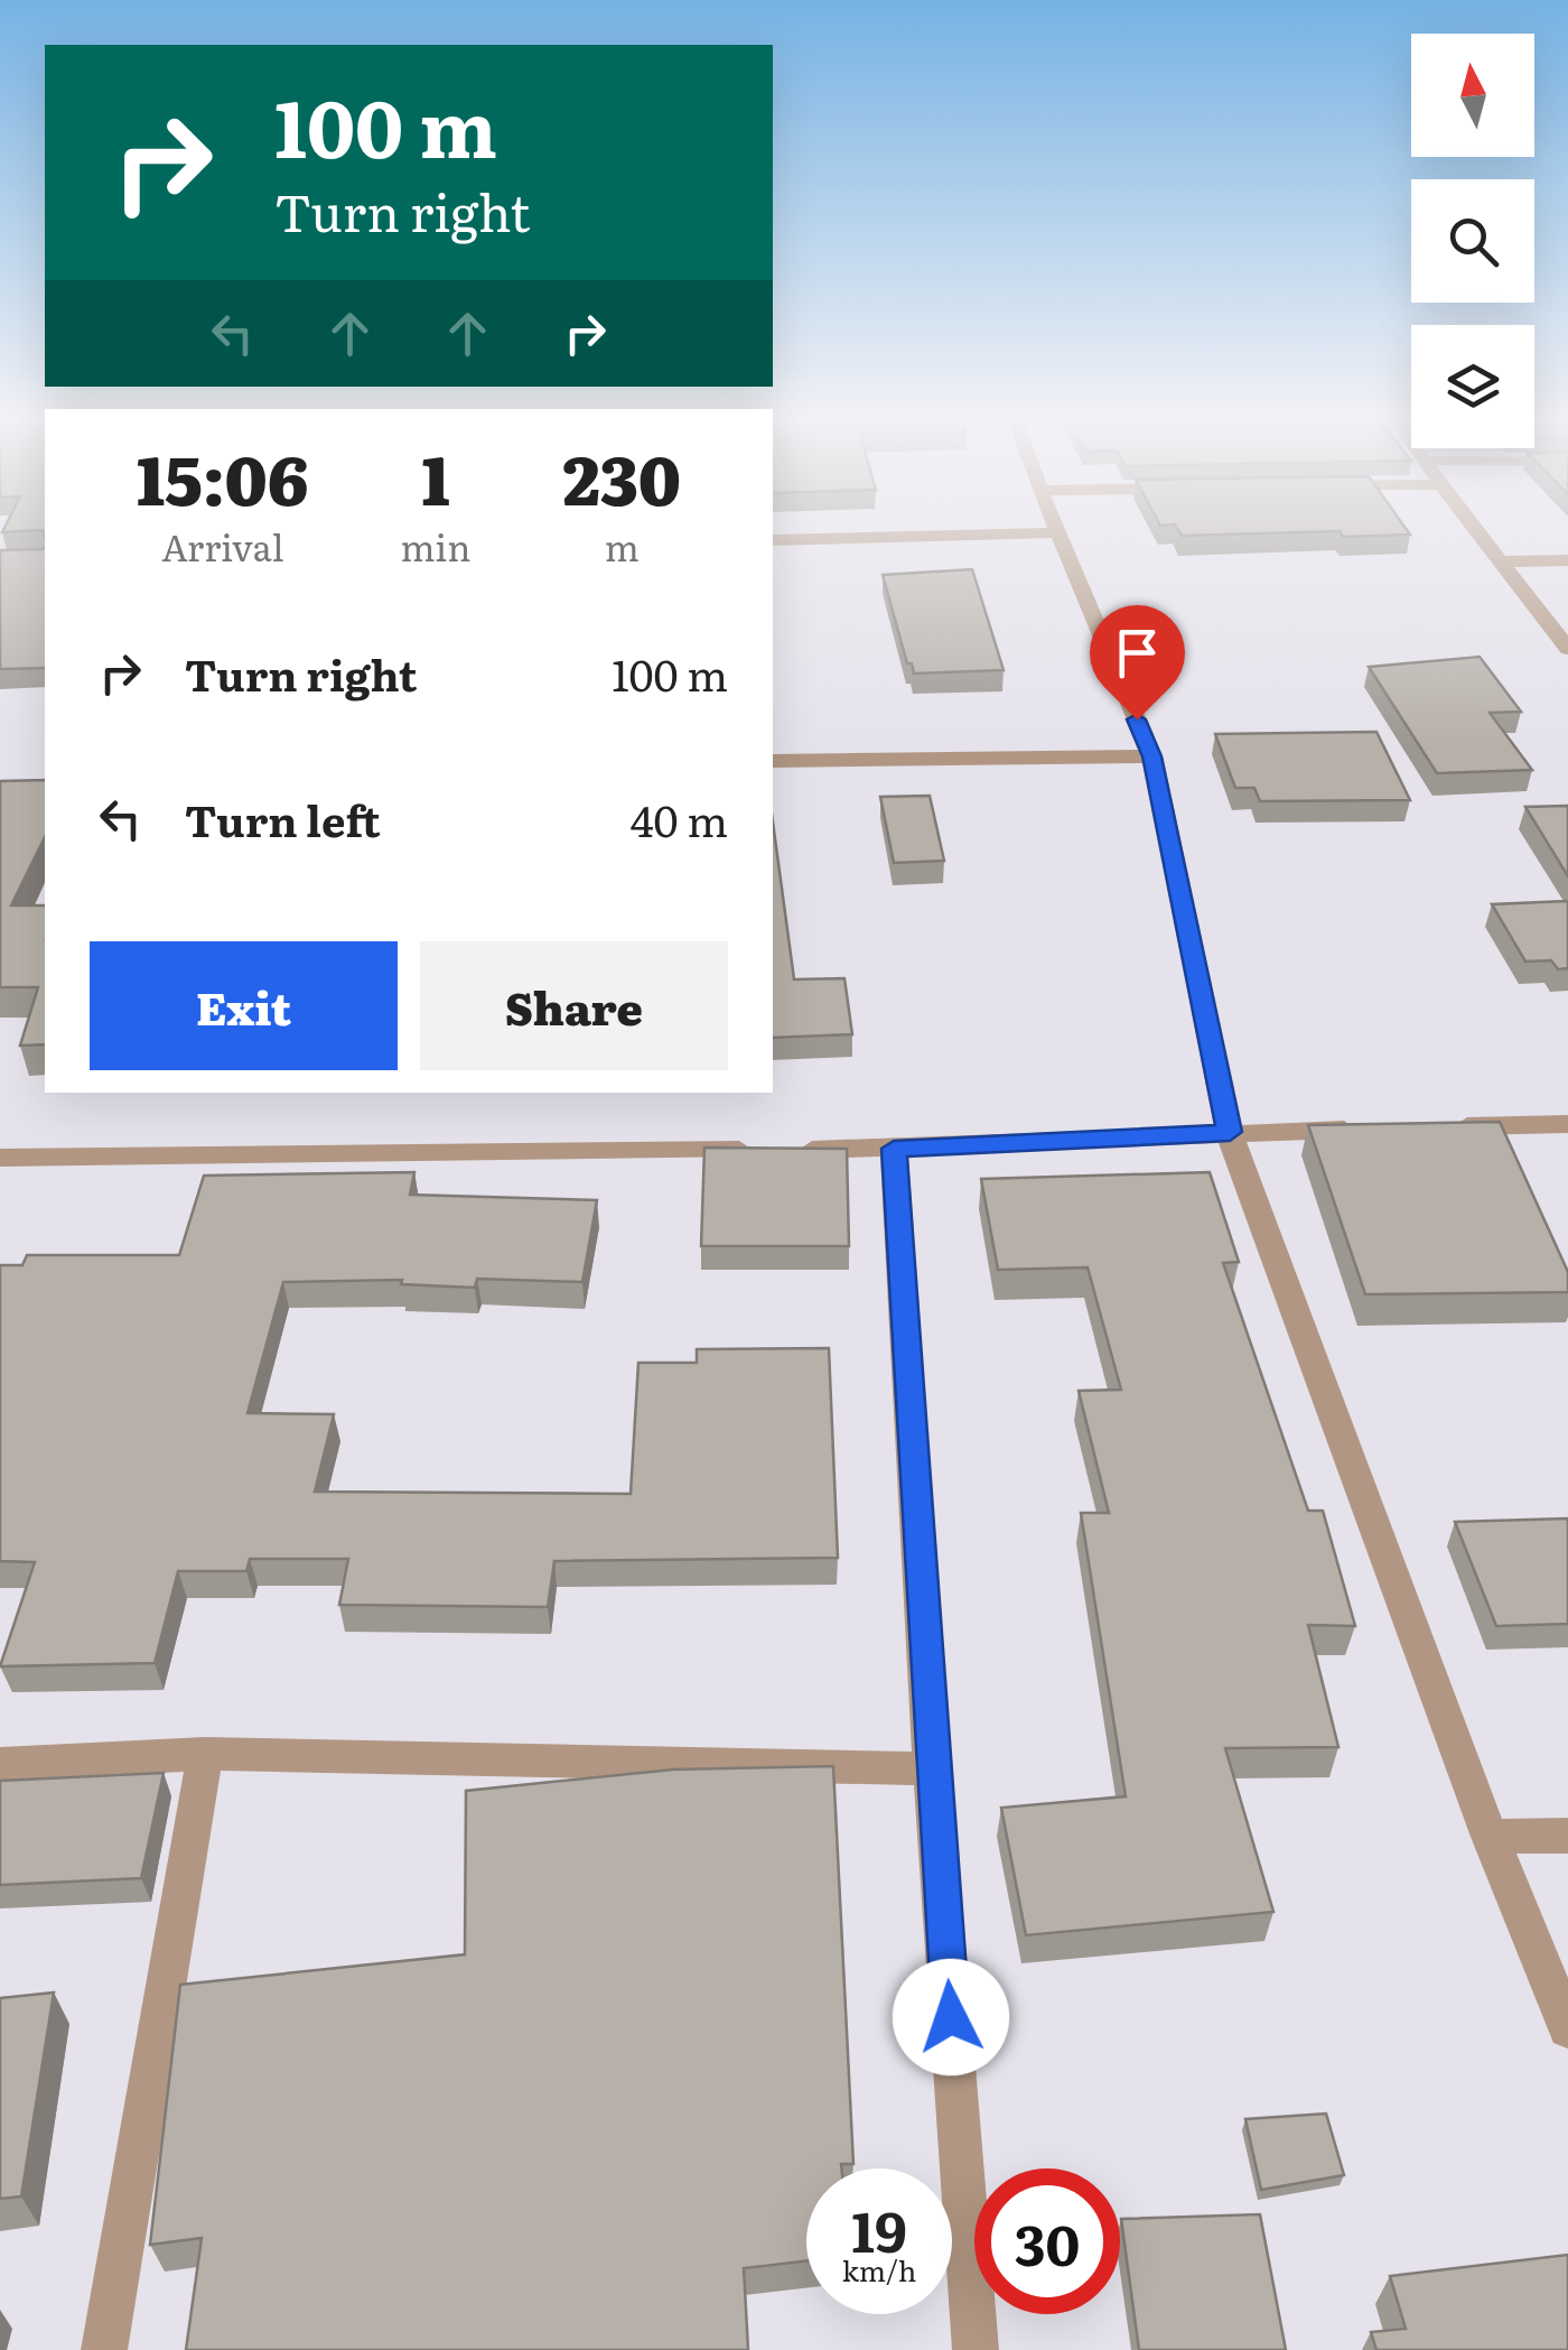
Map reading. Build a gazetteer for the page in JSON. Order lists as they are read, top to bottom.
{
  "north": "top",
  "page": {
    "turn": ["100 m", "Turn right"],
    "eta": [
      "15:06",
      "Arrival",
      "1",
      "min",
      "230",
      "m"
    ],
    "list": [
      {
        "name": "Turn right",
        "value": "100 m"
      },
      {
        "name": "Turn left",
        "value": "40 m"
      }
    ],
    "buttons": ["Exit", "Share"],
    "speed": "19 km/h",
    "limit": "30"
  }
}
